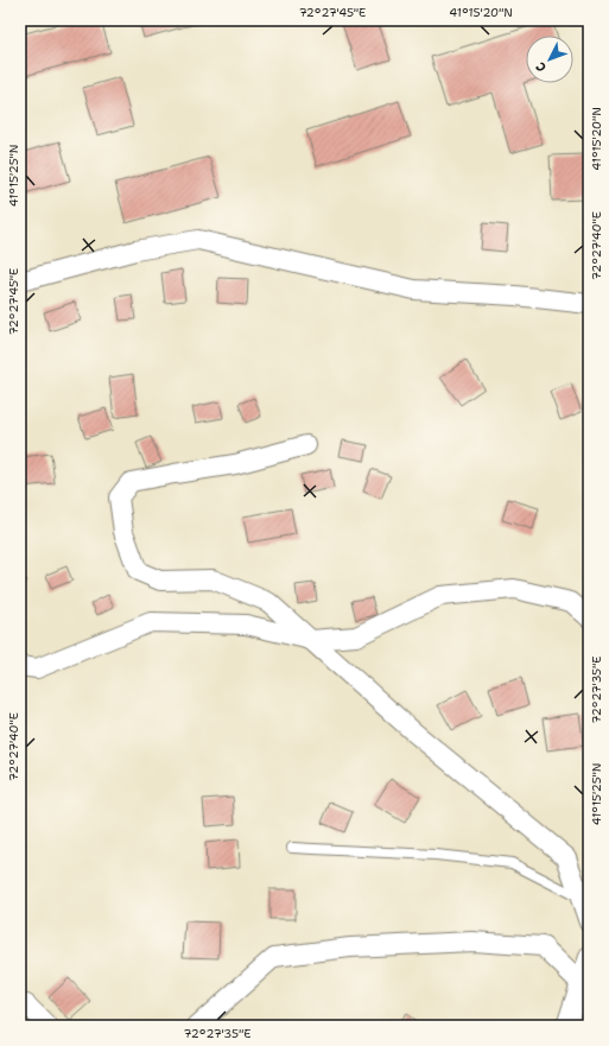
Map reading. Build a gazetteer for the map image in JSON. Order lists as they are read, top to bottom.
{
  "north": "bottom left",
  "coordinates": [
    "72°27'45\"E",
    "41°15'20\"N",
    "41°15'25\"N",
    "72°27'40\"E",
    "72°27'35\"E"
  ]
}
